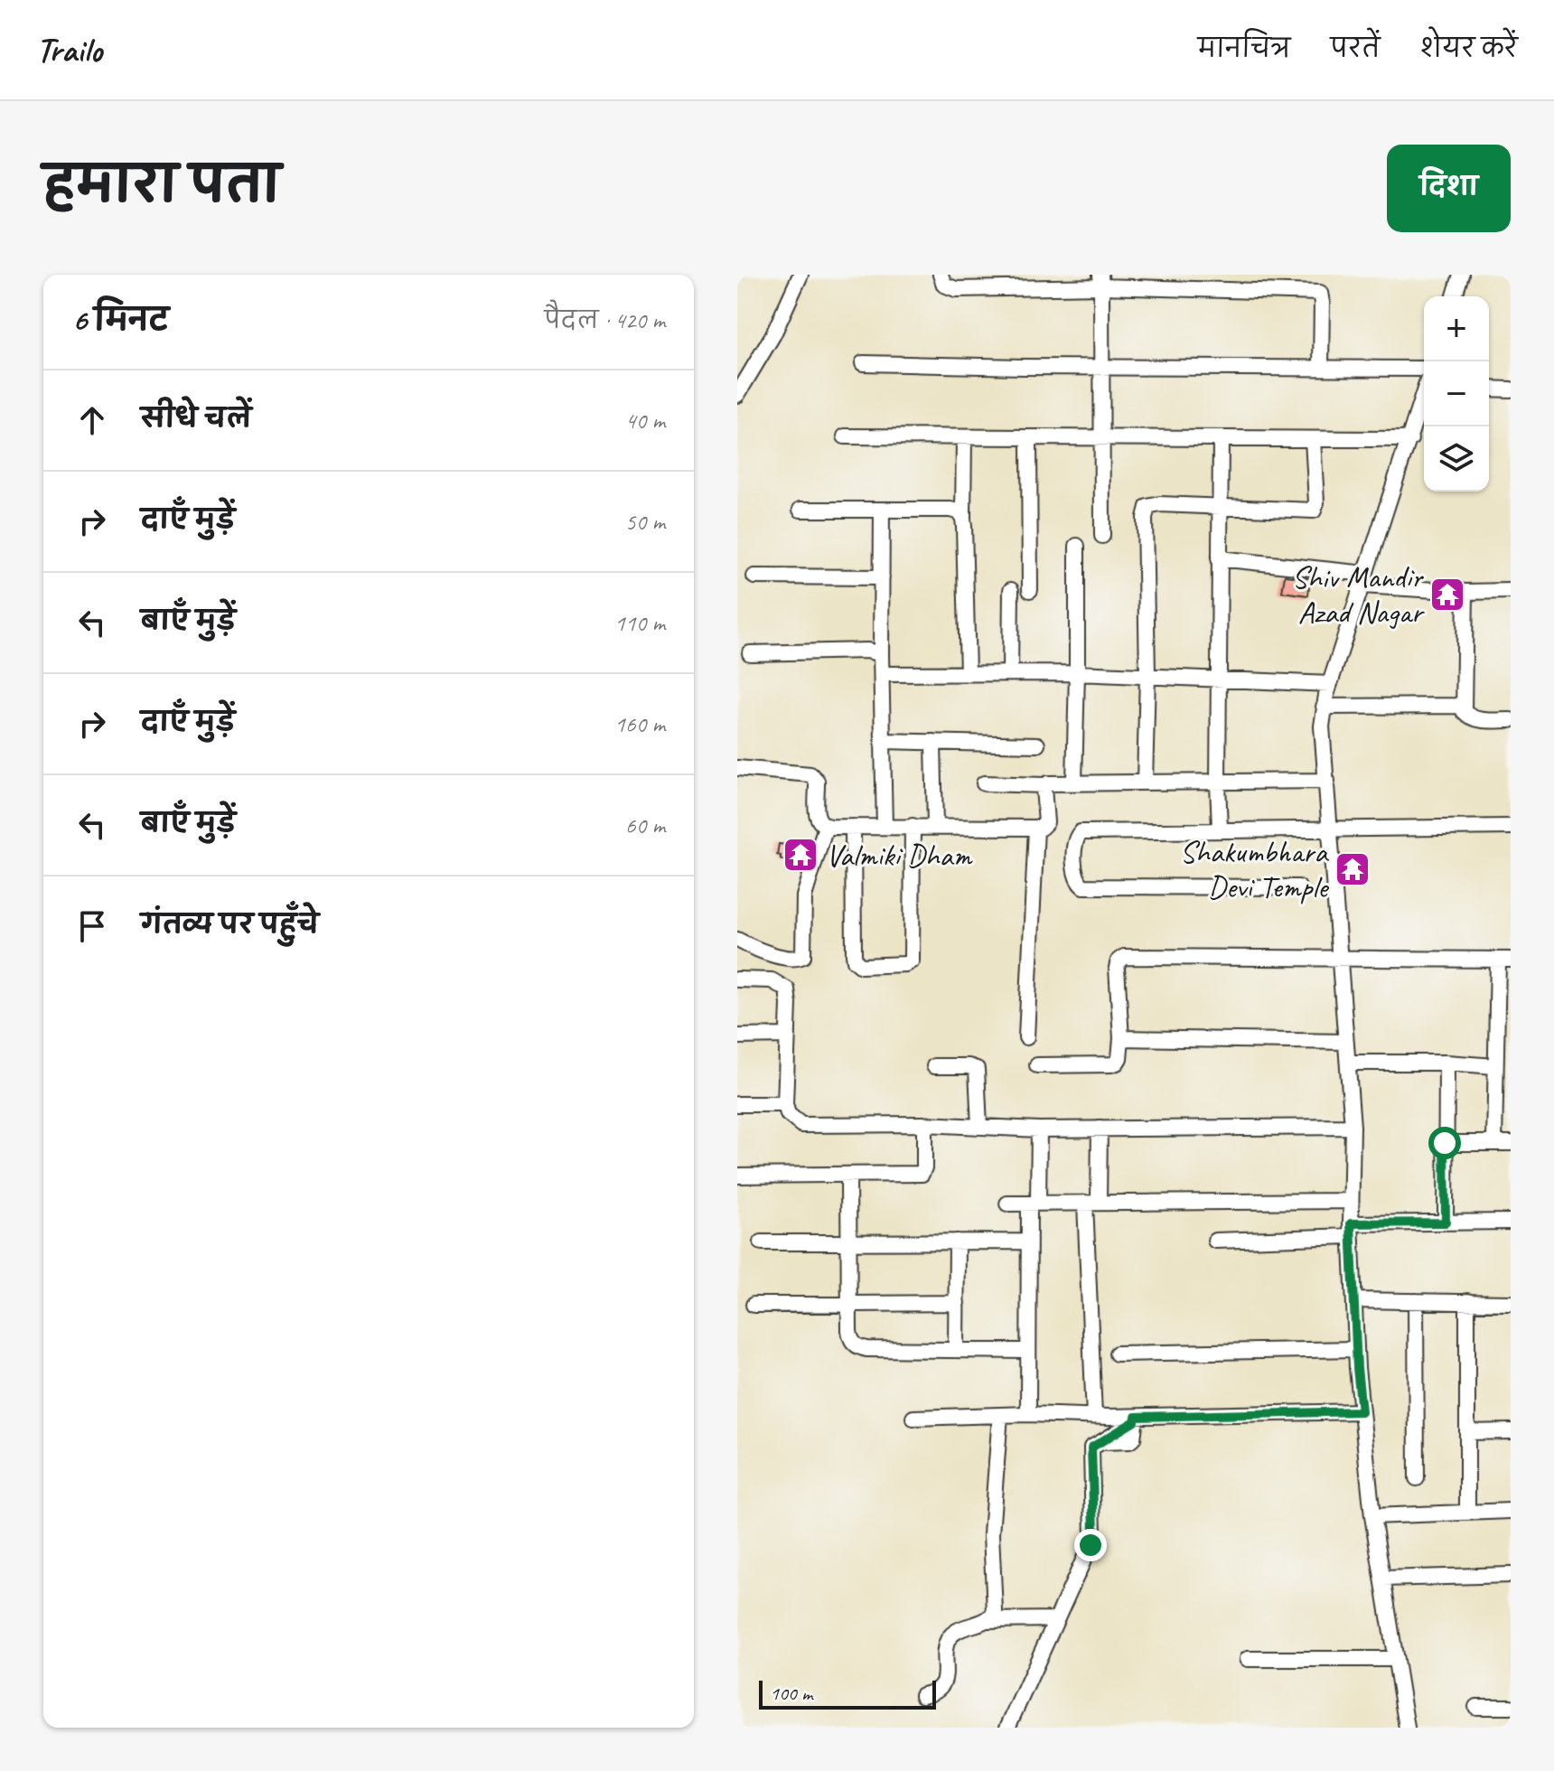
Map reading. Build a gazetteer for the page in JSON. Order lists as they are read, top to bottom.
{
  "places": {
    "temple": ["Shiv Mandir Azad Nagar", "Valmiki Dham", "Shakumbhara Devi Temple"]
  },
  "scale_bar": "100 m",
  "page": {
    "header": "Trailo",
    "nav": ["मानचित्र", "परतें", "शेयर करें"],
    "title": "हमारा पता",
    "buttons": "दिशा",
    "heading": ["6 मिनट", "पैदल · 420 m"],
    "map_buttons": ["+", "−"],
    "list": [
      ["सीधे चलें", "40 m"],
      ["दाएँ मुड़ें", "50 m"],
      ["बाएँ मुड़ें", "110 m"],
      ["दाएँ मुड़ें", "160 m"],
      ["बाएँ मुड़ें", "60 m"],
      "गंतव्य पर पहुँचे"
    ],
    "scale": "100 m"
  }
}
